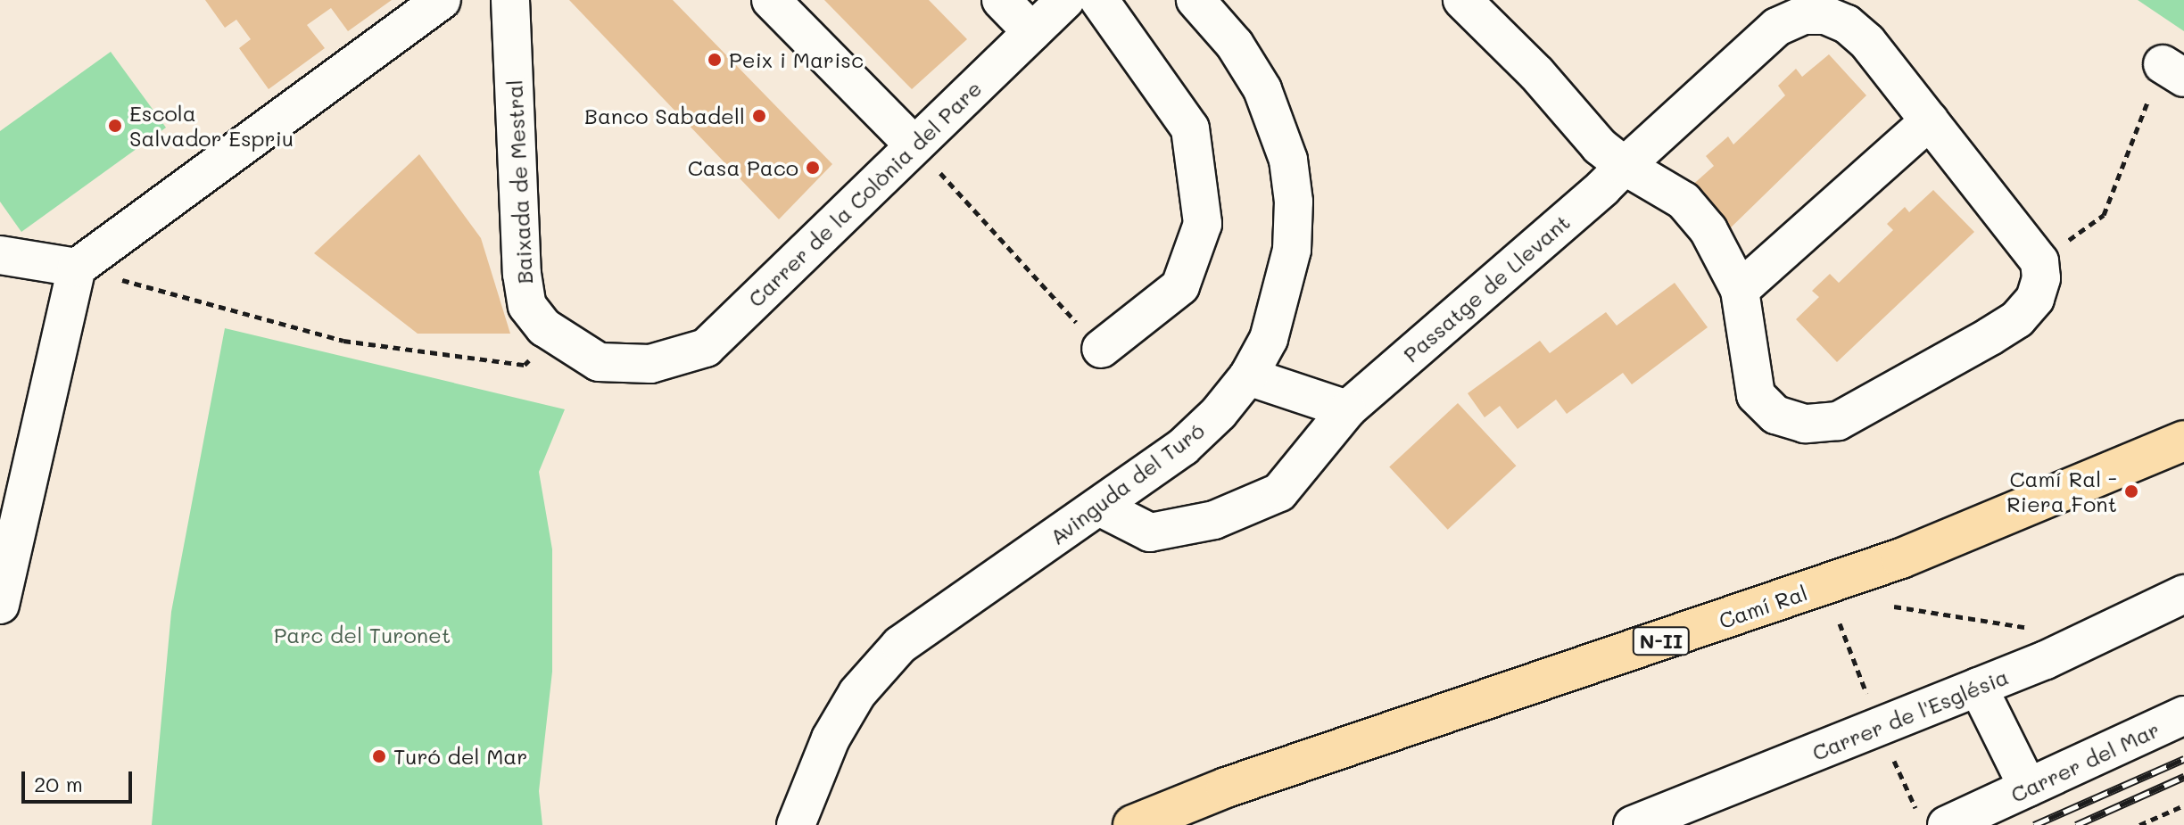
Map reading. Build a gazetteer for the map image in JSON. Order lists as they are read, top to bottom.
{
  "streets": {
    "main road": ["Camí Ral", "N-II"],
    "street": [
      "Baixada de Mestral",
      "Carrer de la Colònia del Pare",
      "Passatge de Llevant",
      "Avinguda del Turó",
      "Carrer de l'Església",
      "Carrer del Mar"
    ]
  },
  "crossings": [
    ["Baixada de Mestral", "Carrer de la Colònia del Pare"],
    ["Passatge de Llevant", "Avinguda del Turó"]
  ],
  "parks": ["Parc del Turonet"],
  "places": [
    "Peix i Marisc",
    "Banco Sabadell",
    "Escola Salvador Espriu",
    "Casa Paco",
    "Camí Ral - Riera Font",
    "Turó del Mar"
  ],
  "scale_bar": "20 m"
}
